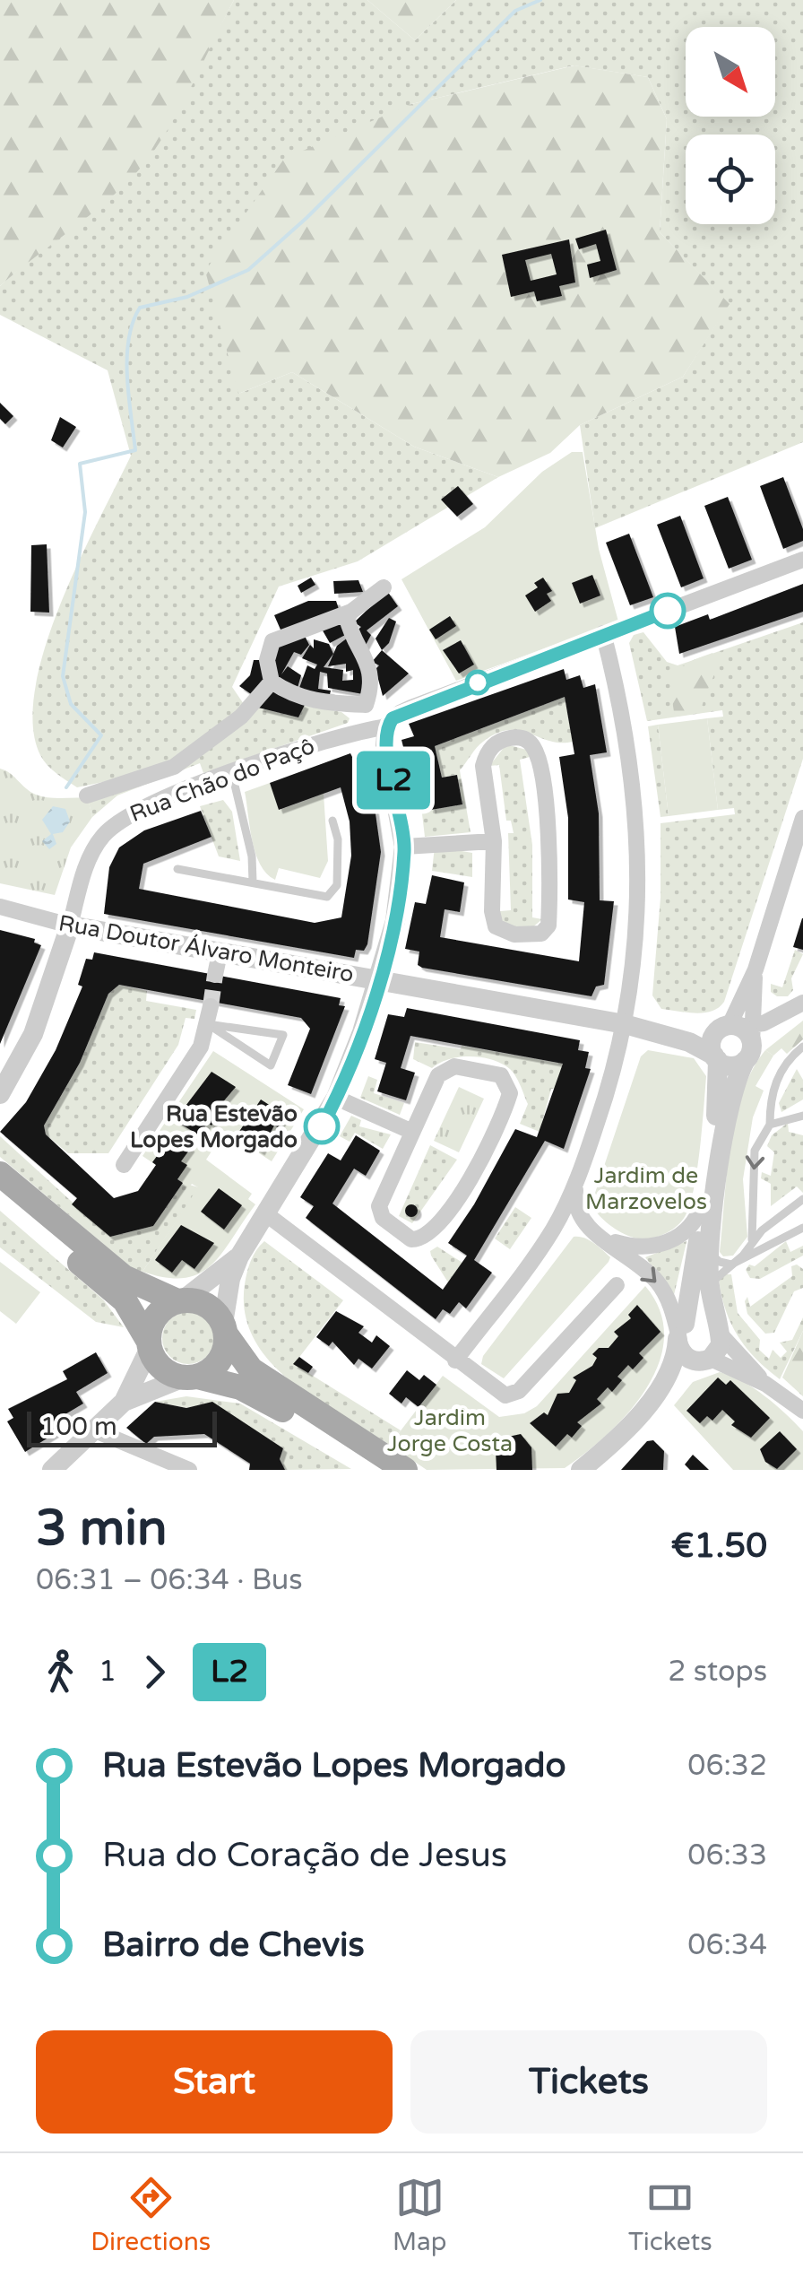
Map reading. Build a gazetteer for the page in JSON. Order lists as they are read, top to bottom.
{
  "streets": {
    "street": ["Rua Chão do Paçô", "Rua Doutor Álvaro Monteiro"]
  },
  "crossings": [
    ["Rua Chão do Paçô", "Rua Doutor Álvaro Monteiro"]
  ],
  "parks": ["Jardim de Marzovelos", "Jardim Jorge Costa"],
  "places": ["Rua Estevão Lopes Morgado"],
  "lines": ["bus line L2"],
  "scale_bar": "100 m",
  "north": "bottom right",
  "page": {
    "on_map": "L2",
    "scale": "100 m",
    "heading": ["3 min", "06:31 – 06:34 · Bus", "€1.50"],
    "legs": ["1", "L2", "2 stops"],
    "list": [
      {
        "name": "Rua Estevão Lopes Morgado",
        "value": "06:32"
      },
      {
        "name": "Rua do Coração de Jesus",
        "value": "06:33"
      },
      {
        "name": "Bairro de Chevis",
        "value": "06:34"
      }
    ],
    "buttons": ["Start", "Tickets"],
    "tabs": ["Directions", "Map", "Tickets"]
  }
}
